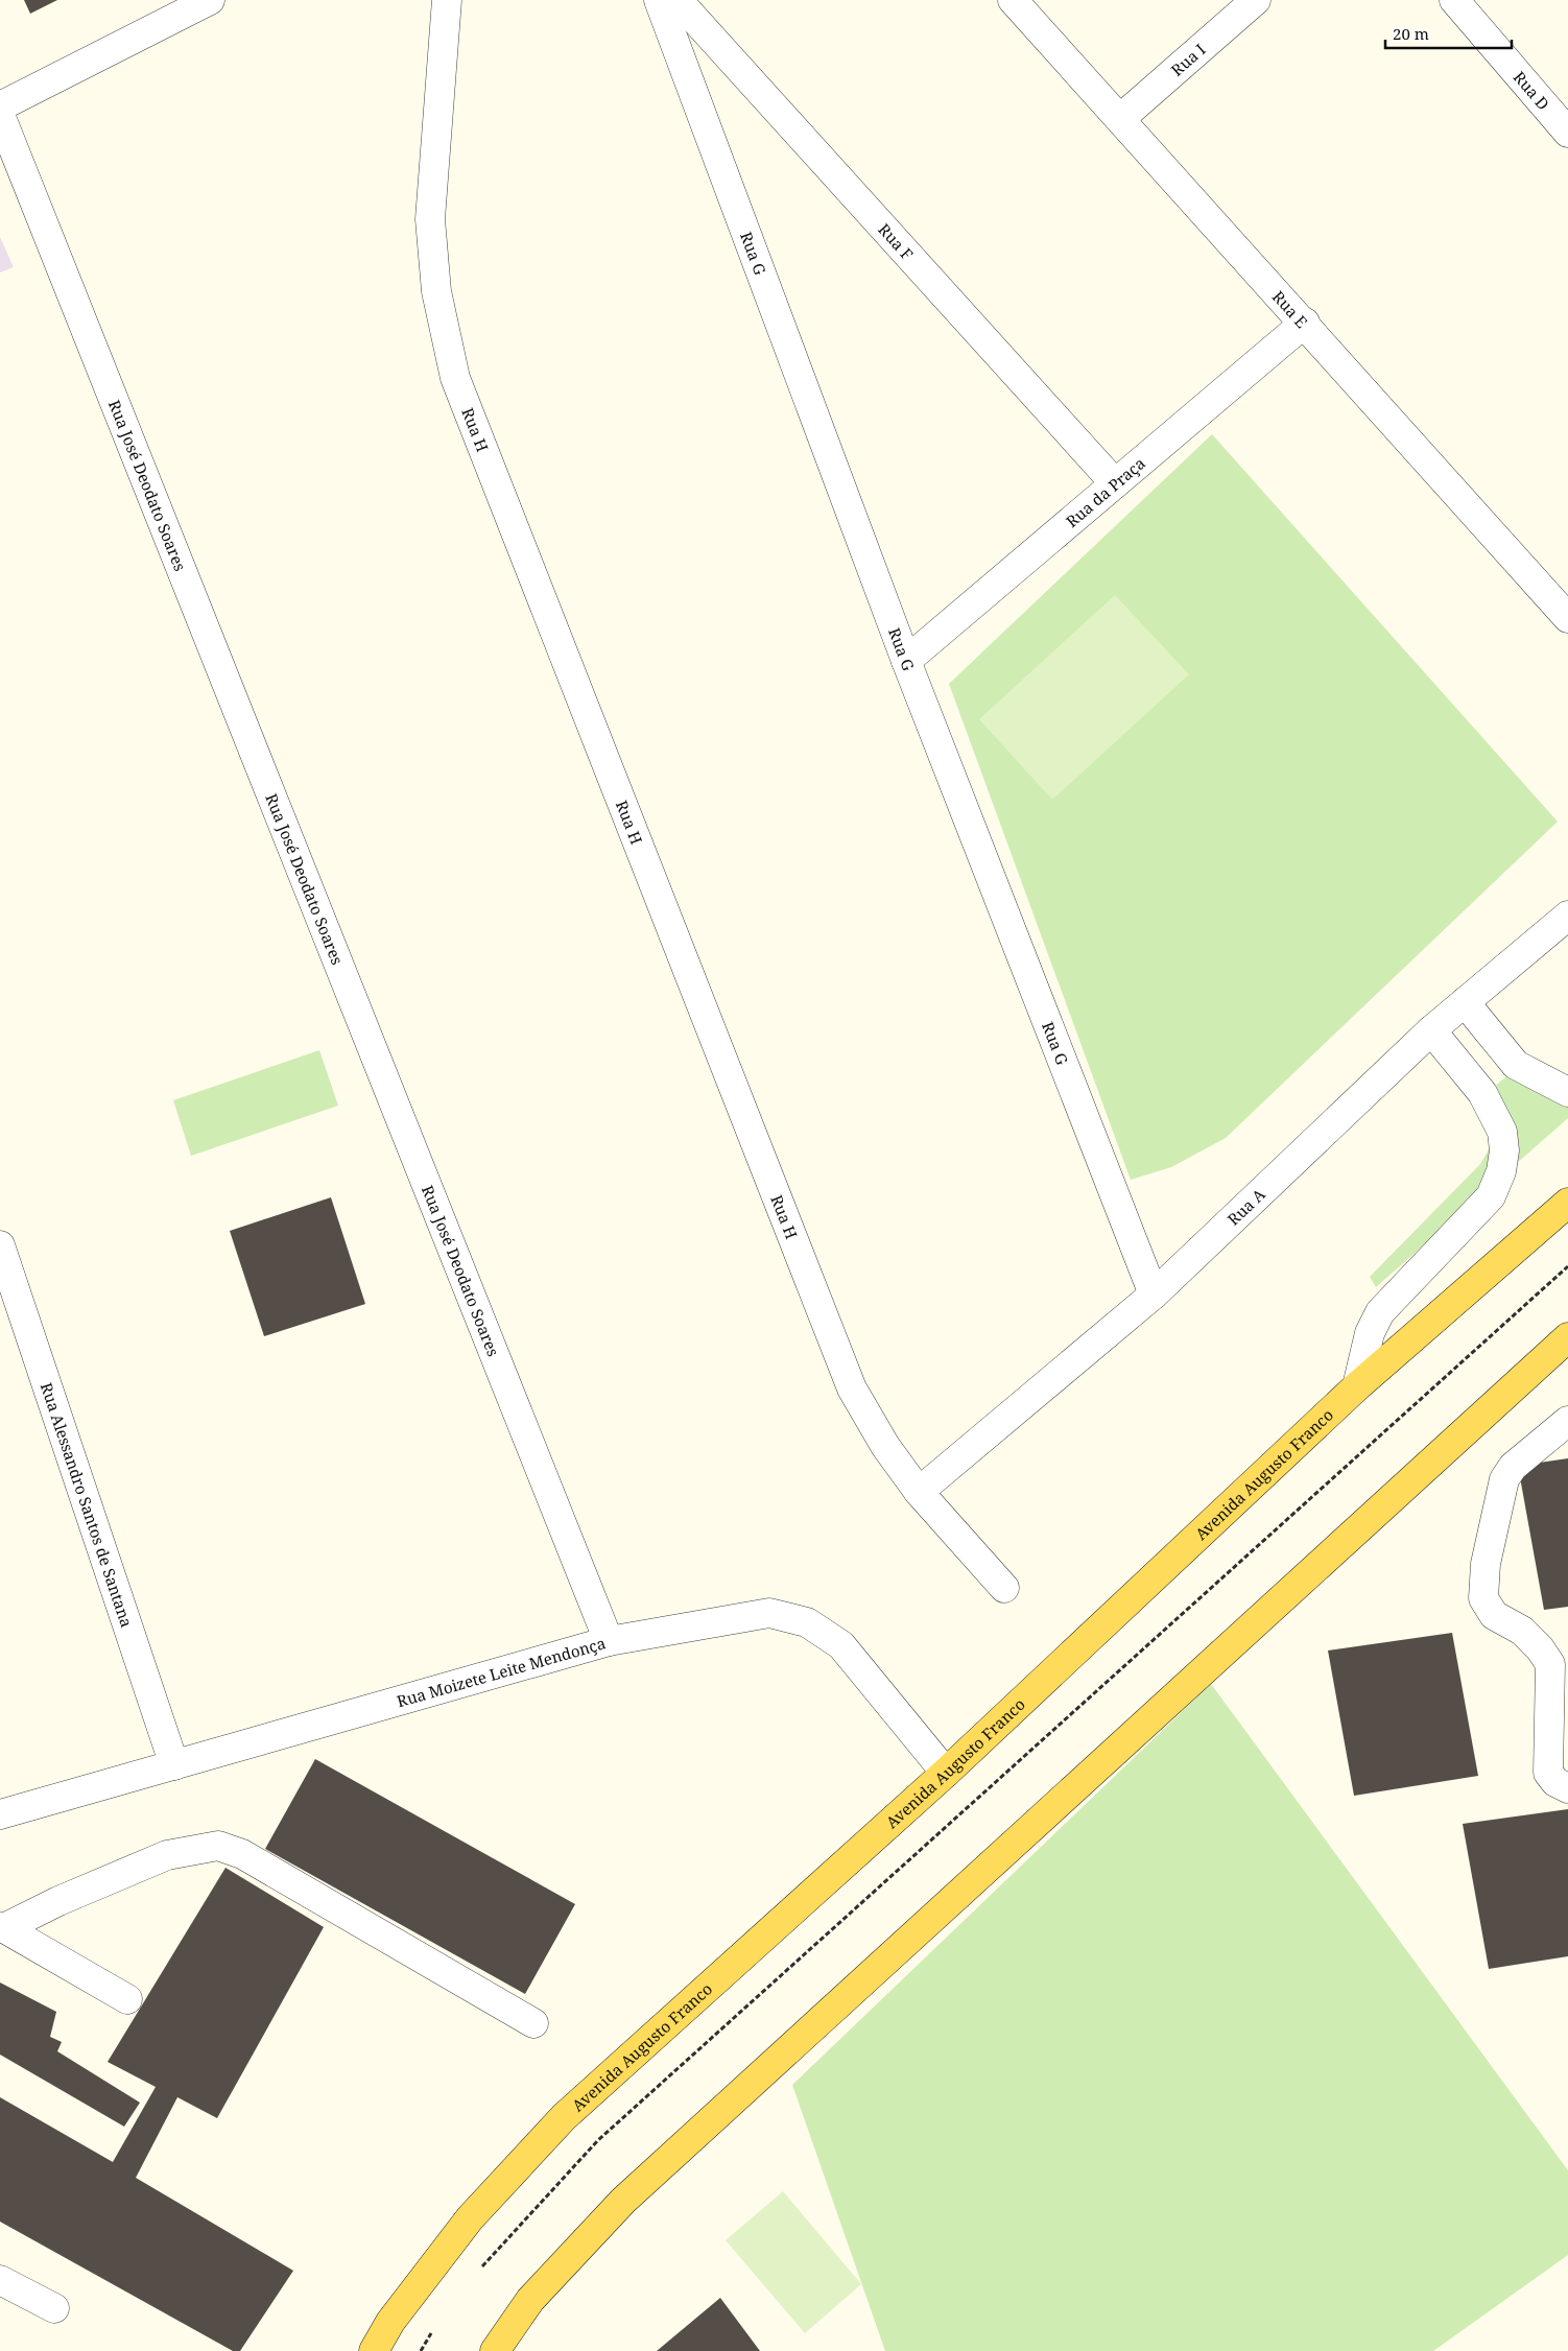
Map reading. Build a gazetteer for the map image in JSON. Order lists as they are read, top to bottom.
{
  "streets": {
    "main road": ["Avenida Augusto Franco"],
    "street": [
      "Rua I",
      "Rua D",
      "Rua F",
      "Rua G",
      "Rua E",
      "Rua H",
      "Rua José Deodato Soares",
      "Rua da Praça",
      "Rua A",
      "Rua Alessandro Santos de Santana",
      "Rua Moizete Leite Mendonça"
    ]
  },
  "crossings": [
    ["Rua I", "Rua E"],
    ["Rua F", "Rua da Praça"],
    ["Rua G", "Rua da Praça"],
    ["Rua G", "Rua A"],
    ["Rua E", "Rua da Praça"],
    ["Rua H", "Rua A"],
    ["Rua José Deodato Soares", "Rua Moizete Leite Mendonça"],
    ["Avenida Augusto Franco", "Rua Moizete Leite Mendonça"],
    ["Rua Alessandro Santos de Santana", "Rua Moizete Leite Mendonça"]
  ],
  "scale_bar": "20 m"
}
